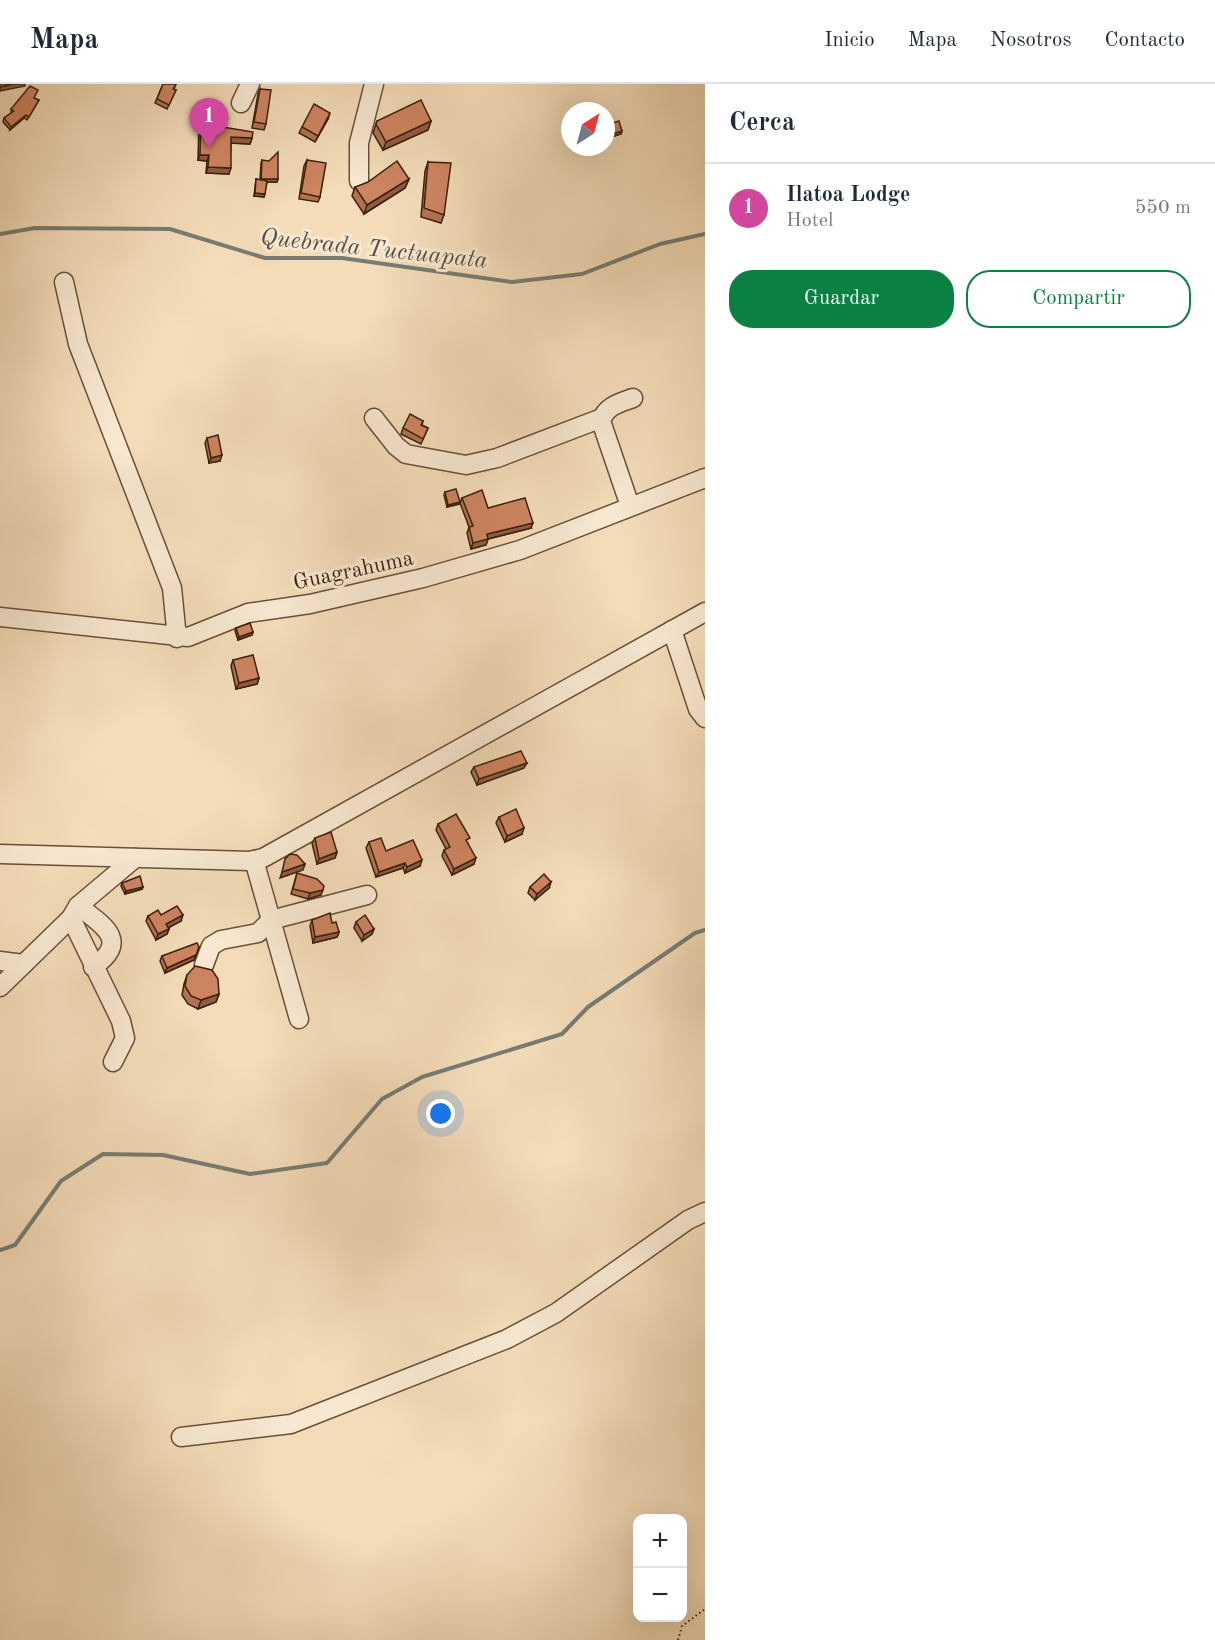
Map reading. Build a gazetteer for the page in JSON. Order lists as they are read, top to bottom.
{
  "streets": {
    "street": ["Guagrahuma"]
  },
  "water": ["Quebrada Tuctuapata"],
  "north": "top right",
  "page": {
    "header": "Mapa",
    "nav": [
      "Inicio",
      "Mapa",
      "Nosotros",
      "Contacto"
    ],
    "heading": "Cerca",
    "pins": "1",
    "list": [
      {
        "mark": "1",
        "name": "Ilatoa Lodge",
        "note": "Hotel",
        "value": "550 m"
      }
    ],
    "buttons": ["Guardar", "Compartir"],
    "map_buttons": ["+", "−"]
  }
}
